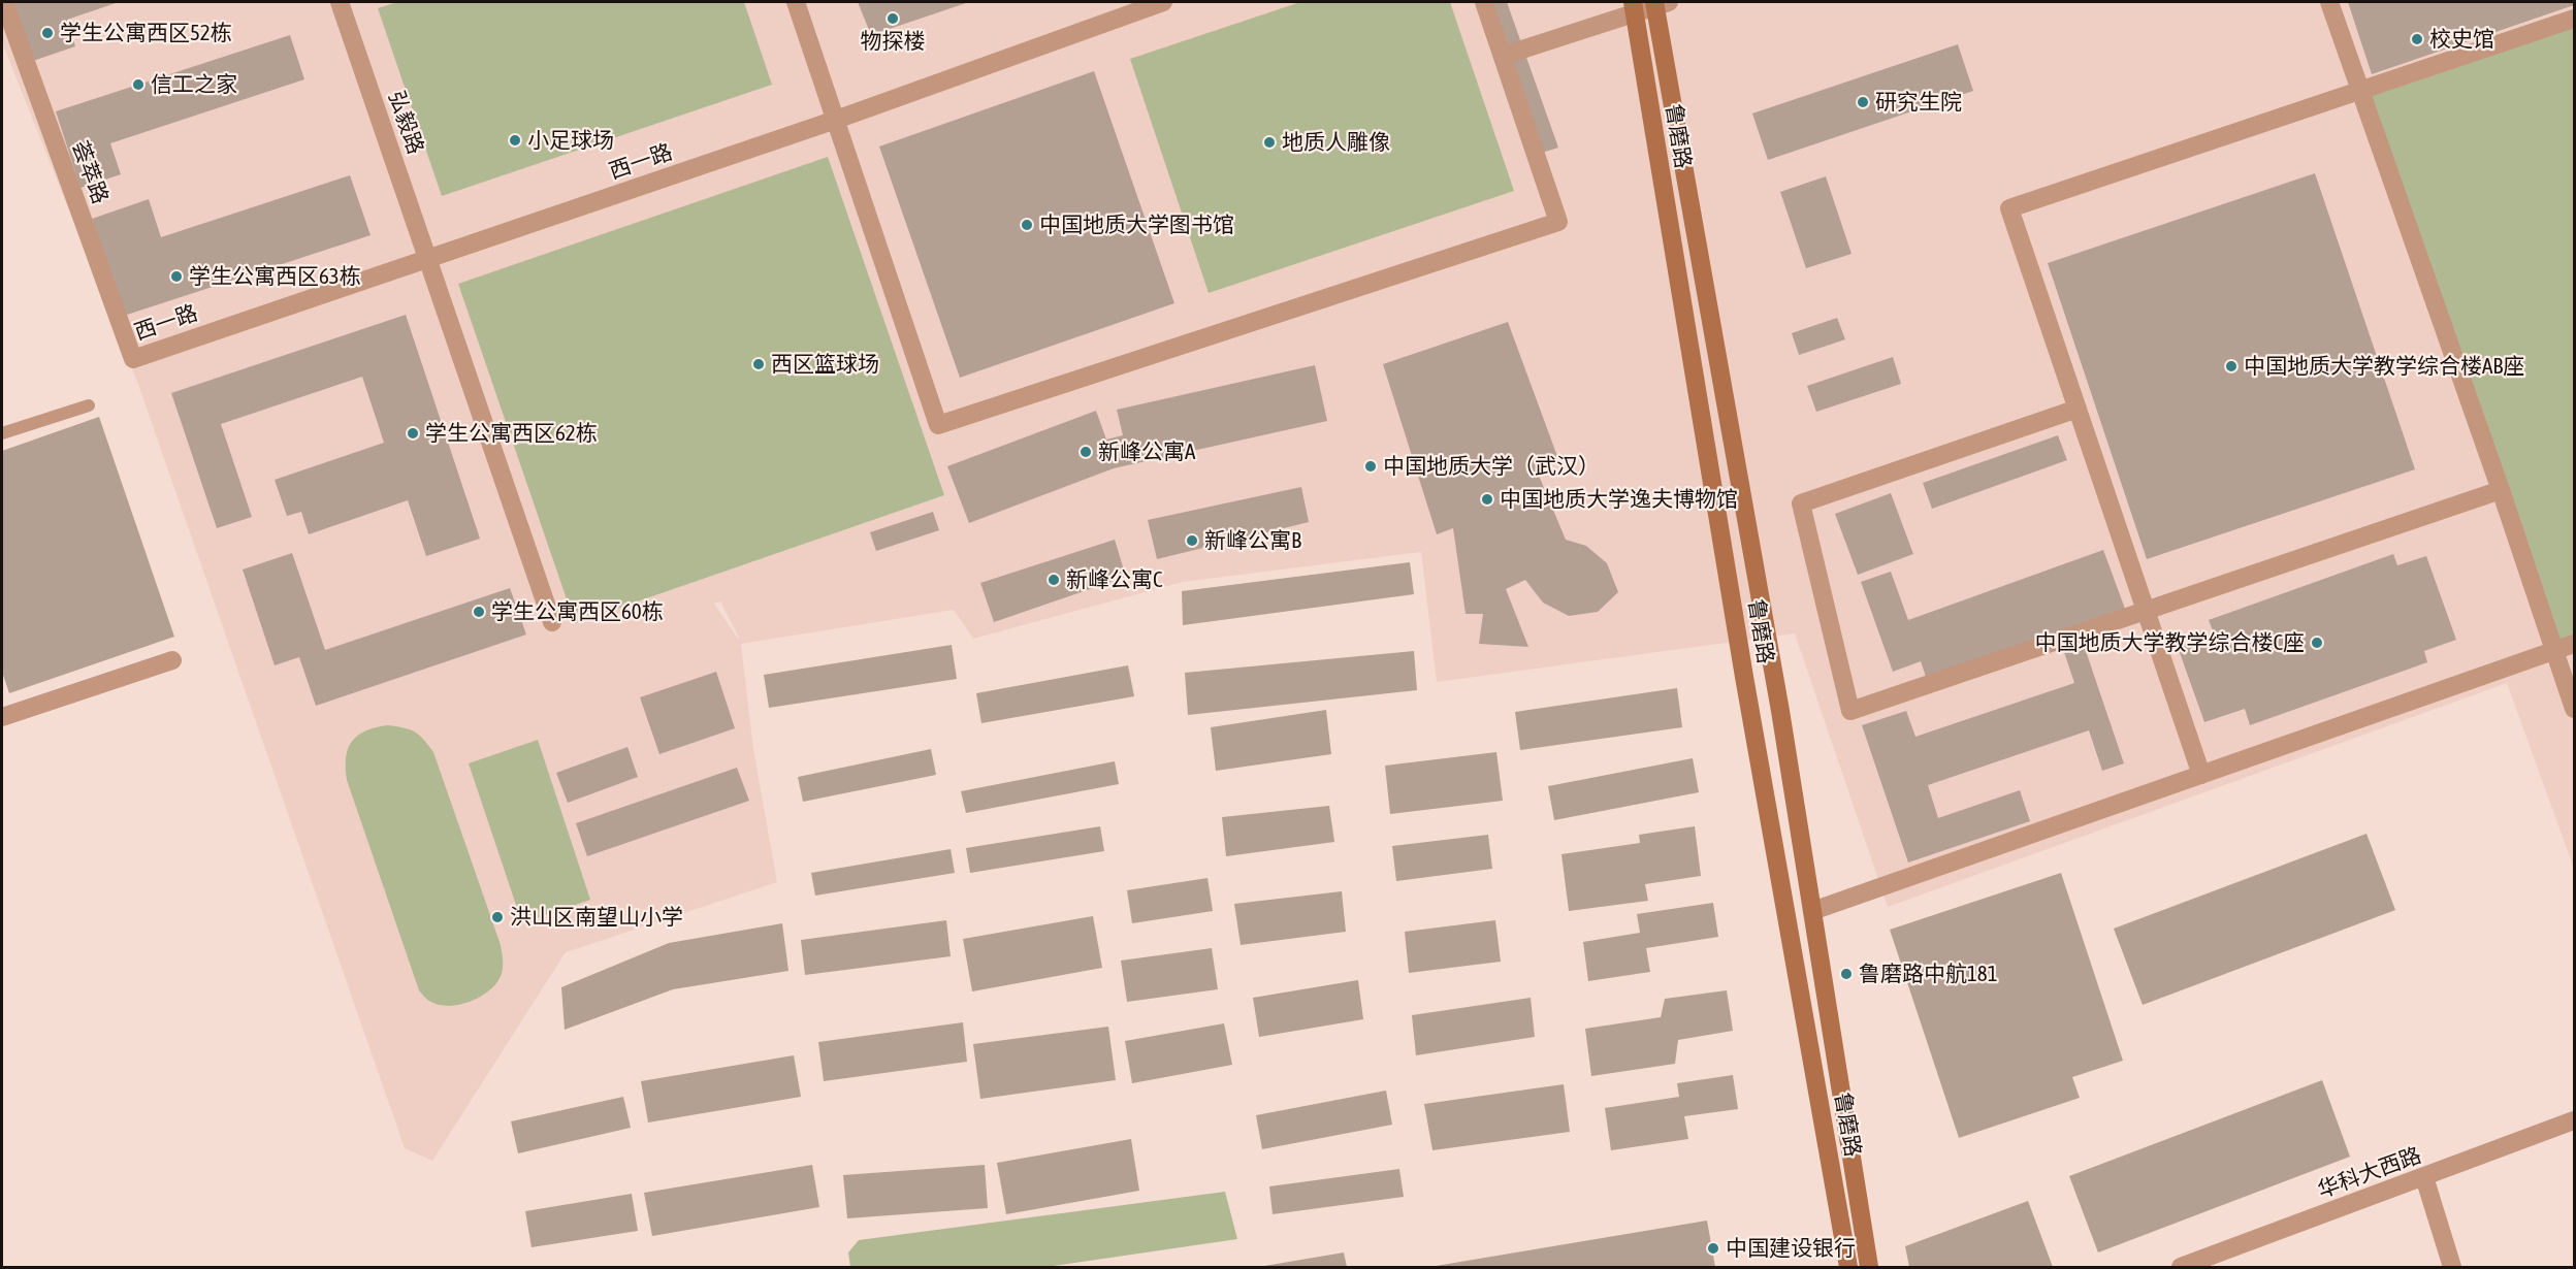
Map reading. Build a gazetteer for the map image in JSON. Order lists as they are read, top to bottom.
{
  "streets": {
    "main road": ["鲁磨路"],
    "street": [
      "弘毅路",
      "西一路",
      "荟萃路",
      "华科大西路"
    ]
  },
  "crossings": [
    ["弘毅路", "西一路"],
    ["西一路", "荟萃路"]
  ],
  "places": [
    "物探楼",
    "学生公寓西区52栋",
    "校史馆",
    "信工之家",
    "研究生院",
    "小足球场",
    "地质人雕像",
    "中国地质大学图书馆",
    "学生公寓西区63栋",
    "西区篮球场",
    "中国地质大学教学综合楼AB座",
    "学生公寓西区62栋",
    "新峰公寓A",
    "中国地质大学（武汉）",
    "中国地质大学逸夫博物馆",
    "新峰公寓B",
    "新峰公寓C",
    "学生公寓西区60栋",
    "中国地质大学教学综合楼C座",
    "洪山区南望山小学",
    "鲁磨路中航181",
    "中国建设银行"
  ]
}
